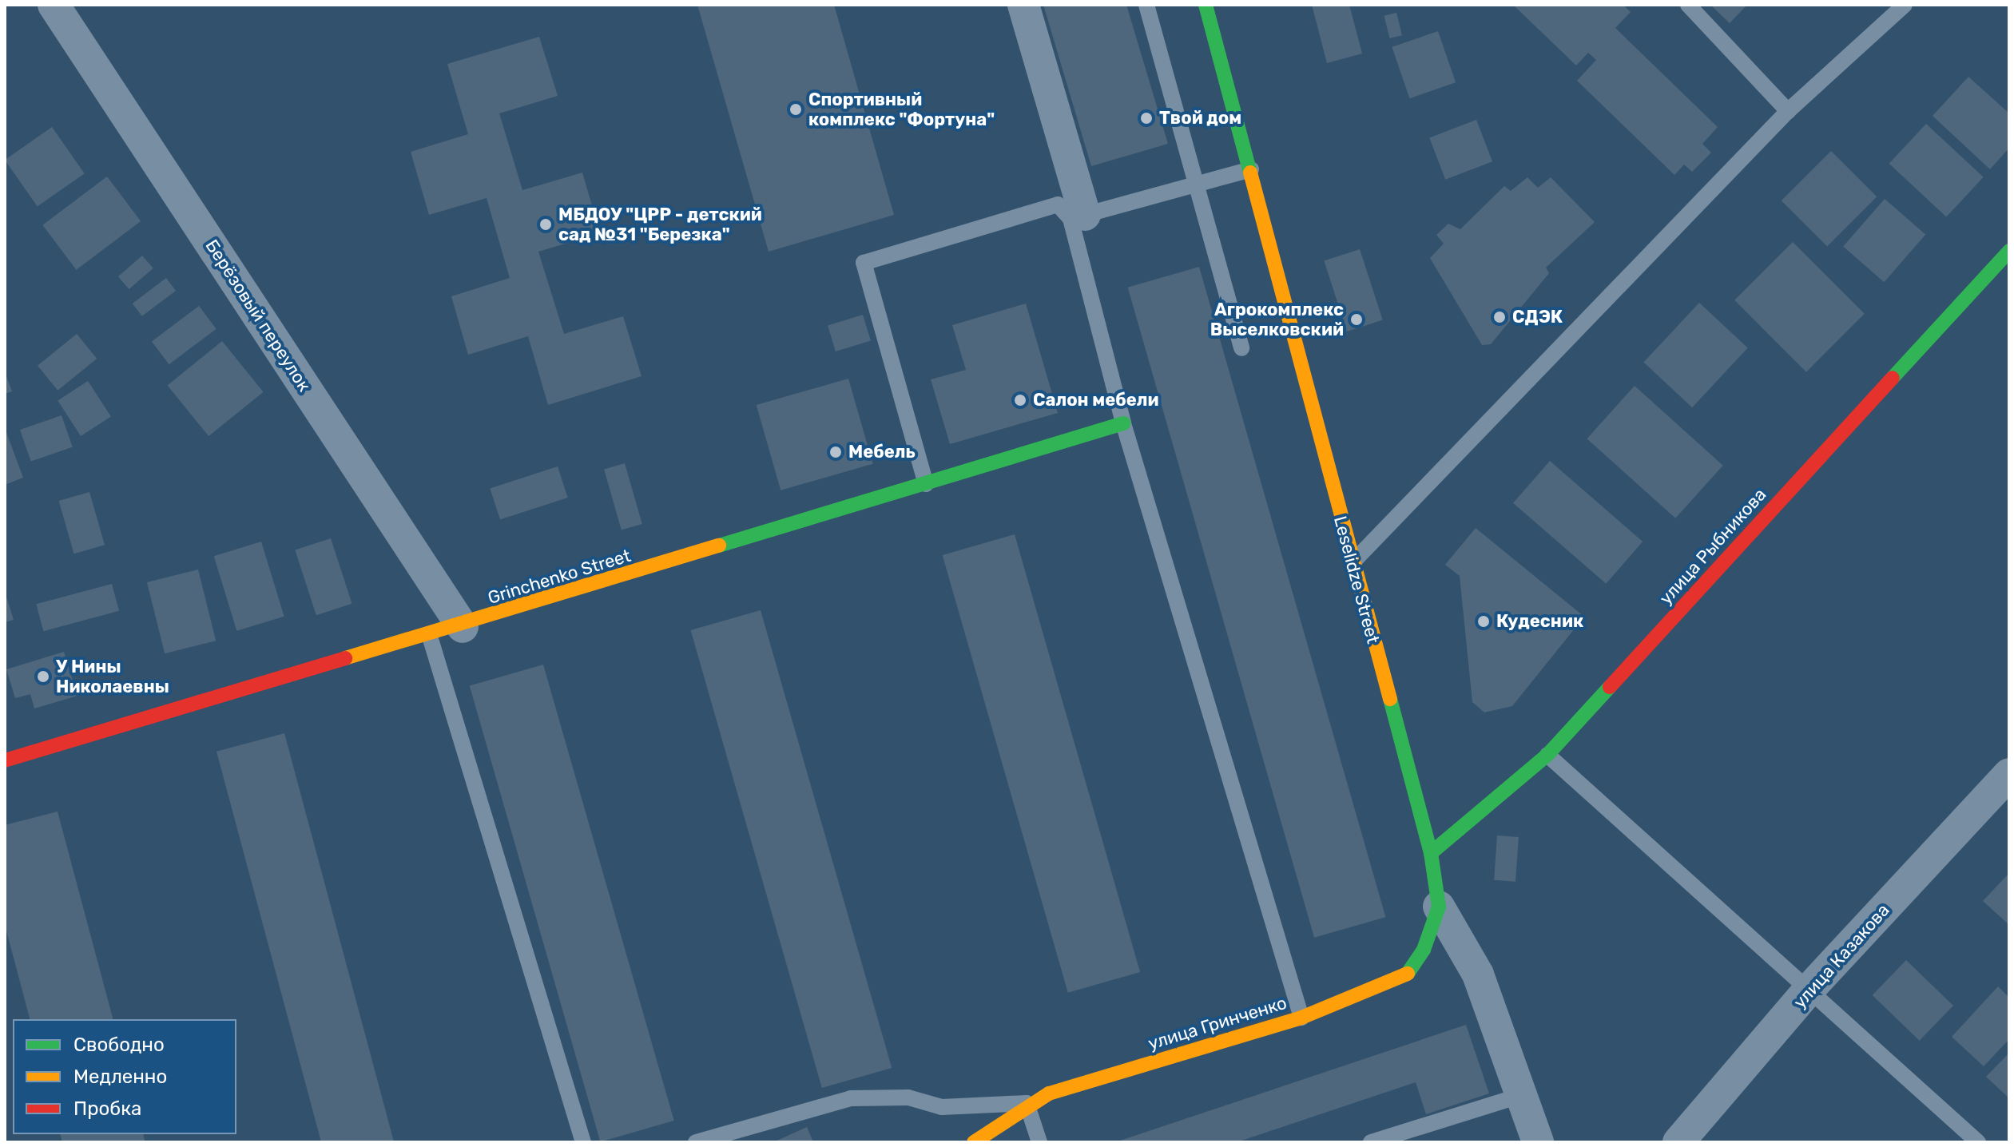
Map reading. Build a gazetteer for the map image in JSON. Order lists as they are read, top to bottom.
{
  "streets": {
    "street": [
      "Берёзовый переулок",
      "улица Рыбникова",
      "Grinchenko Street",
      "Leselidze Street",
      "улица Казакова",
      "улица Гринченко"
    ]
  },
  "crossings": [
    ["Берёзовый переулок", "Grinchenko Street"],
    ["улица Рыбникова", "Leselidze Street"],
    ["Leselidze Street", "улица Гринченко"]
  ],
  "places": [
    "Спортивный комплекс \"Фортуна\"",
    "Твой дом",
    "МБДОУ \"ЦРР - детский сад №31 \"Березка\"",
    "СДЭК",
    "Агрокомплекс Выселковский",
    "Салон мебели",
    "Мебель",
    "Кудесник",
    "У Нины Николаевны"
  ],
  "legend": ["Свободно", "Медленно", "Пробка"]
}
